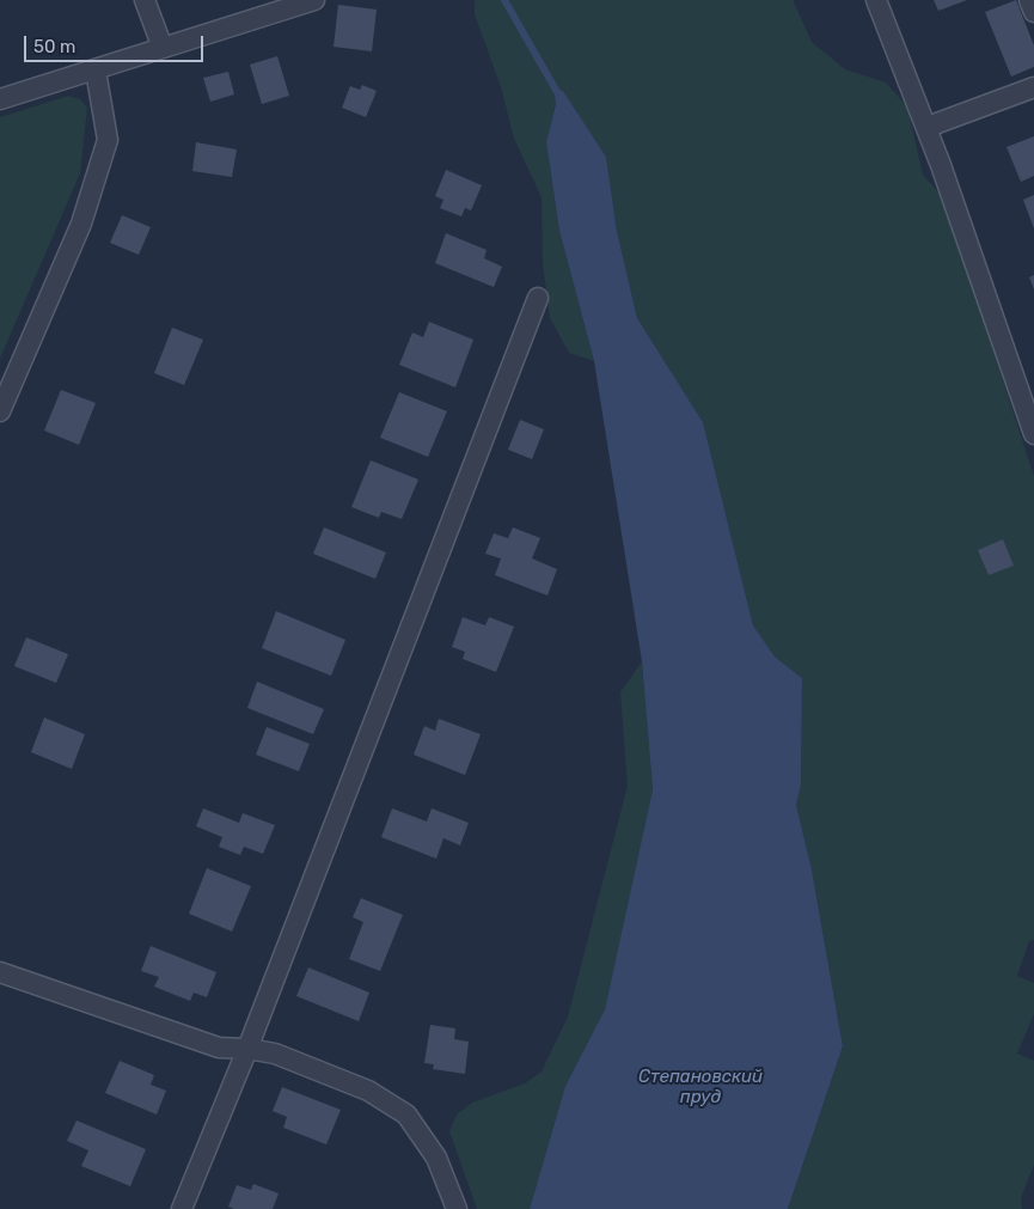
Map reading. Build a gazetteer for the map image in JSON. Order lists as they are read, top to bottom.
{
  "water": ["Степановский пруд"],
  "scale_bar": "50 m"
}
